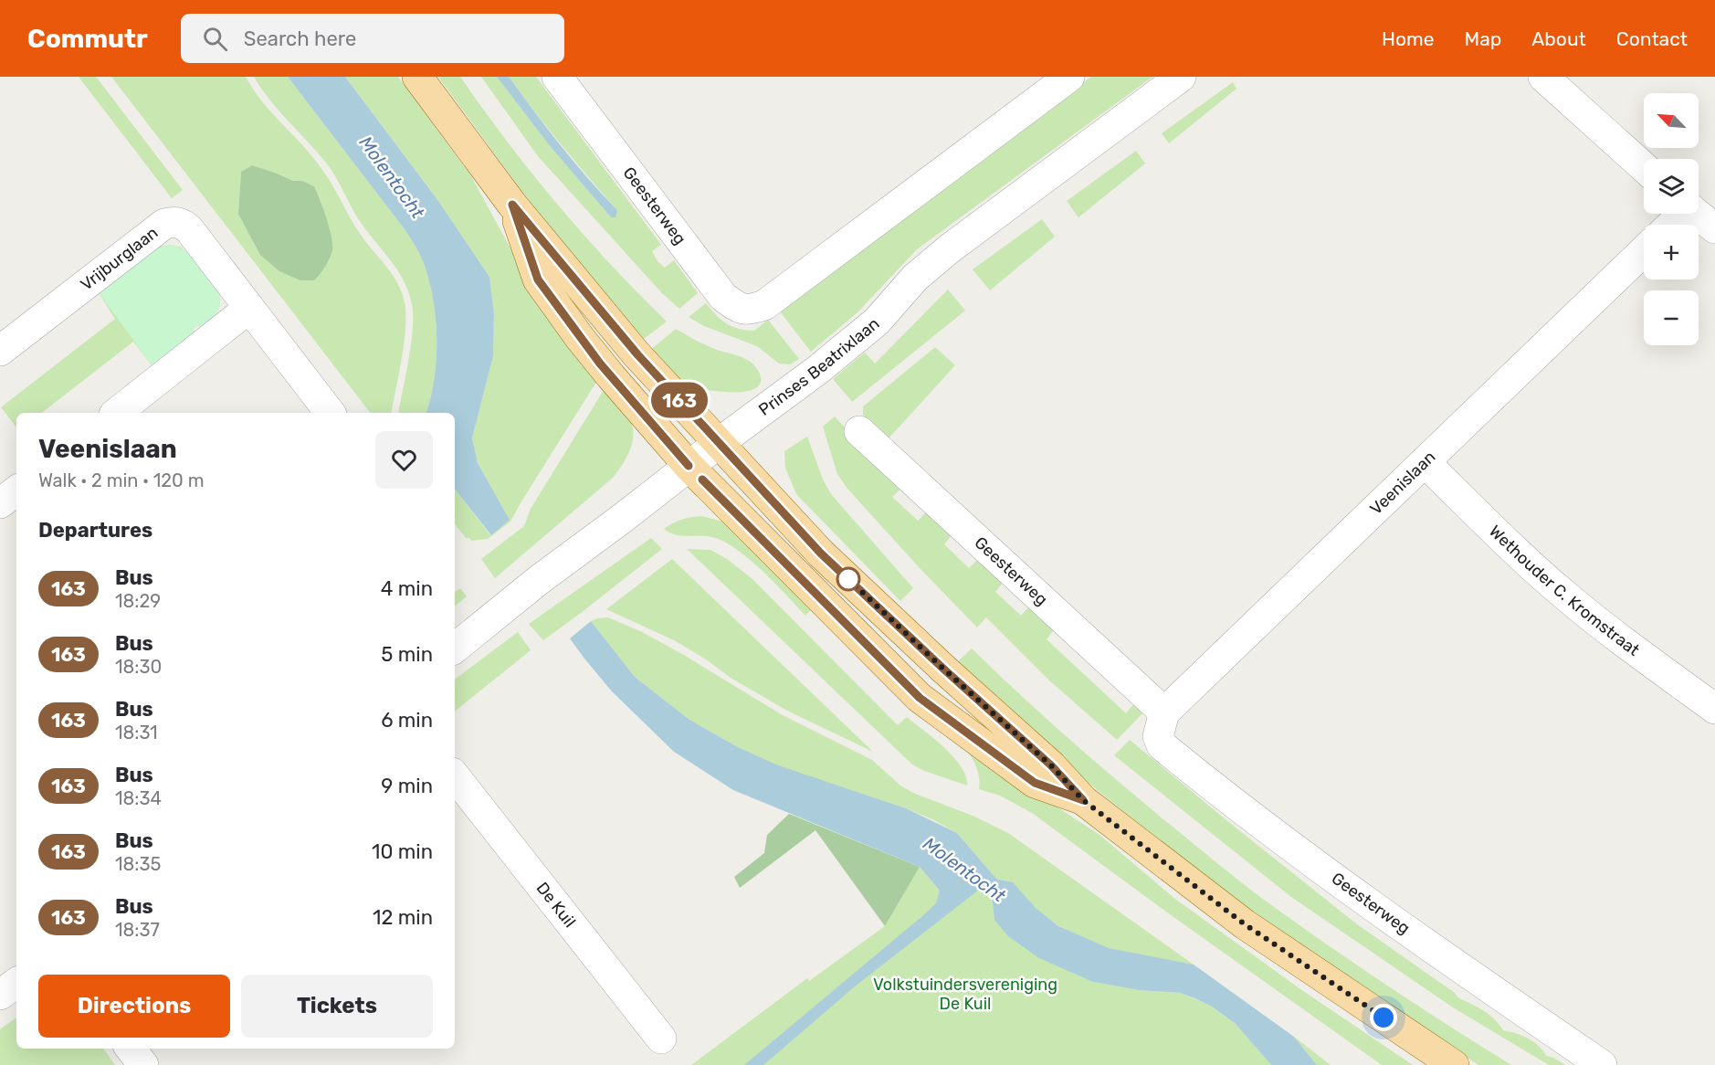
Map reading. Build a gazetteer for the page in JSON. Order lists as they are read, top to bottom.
{
  "streets": {
    "street": [
      "Geesterweg",
      "Vrijburglaan",
      "Prinses Beatrixlaan",
      "Veenislaan",
      "Wethouder C. Kromstraat",
      "De Kuil"
    ]
  },
  "crossings": [
    ["Geesterweg", "Veenislaan"],
    ["Veenislaan", "Wethouder C. Kromstraat"]
  ],
  "water": ["Molentocht"],
  "parks": ["Volkstuindersvereniging De Kuil"],
  "lines": ["bus line 163"],
  "north": "top left",
  "page": {
    "header": "Commutr",
    "search": "Search here",
    "nav": [
      "Home",
      "Map",
      "About",
      "Contact"
    ],
    "on_map": "163",
    "map_buttons": ["+", "−"],
    "heading": [
      ["Veenislaan", "Walk · 2 min · 120 m"],
      "Departures"
    ],
    "list": [
      {
        "mark": "163",
        "name": "Bus",
        "note": "18:29",
        "value": "4 min"
      },
      {
        "mark": "163",
        "name": "Bus",
        "note": "18:30",
        "value": "5 min"
      },
      {
        "mark": "163",
        "name": "Bus",
        "note": "18:31",
        "value": "6 min"
      },
      {
        "mark": "163",
        "name": "Bus",
        "note": "18:34",
        "value": "9 min"
      },
      {
        "mark": "163",
        "name": "Bus",
        "note": "18:35",
        "value": "10 min"
      },
      {
        "mark": "163",
        "name": "Bus",
        "note": "18:37",
        "value": "12 min"
      }
    ],
    "buttons": ["Directions", "Tickets"]
  }
}
